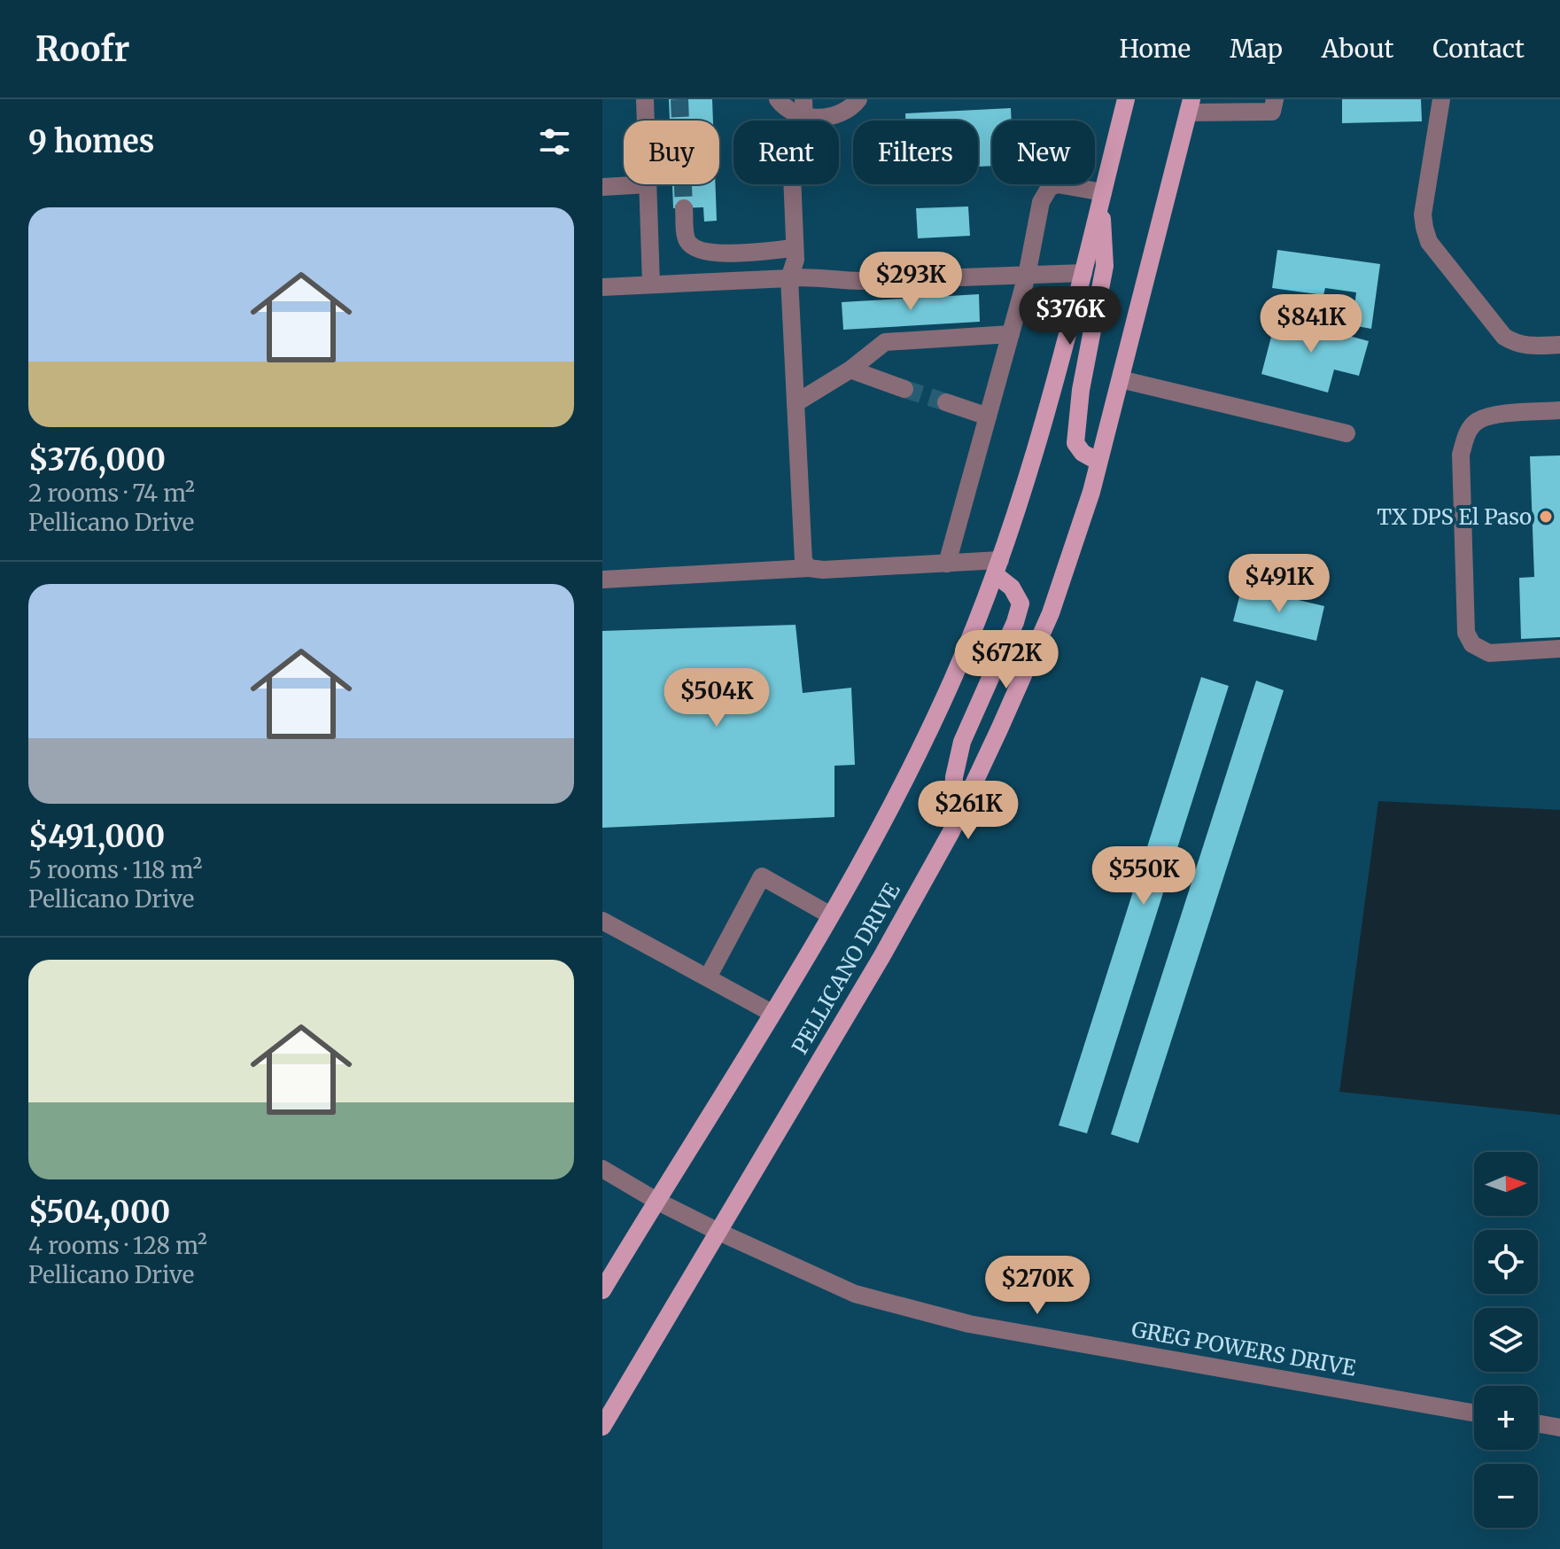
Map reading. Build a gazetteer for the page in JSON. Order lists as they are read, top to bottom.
{
  "streets": {
    "main road": ["PELLICANO DRIVE"],
    "street": ["GREG POWERS DRIVE"]
  },
  "crossings": [
    ["PELLICANO DRIVE", "GREG POWERS DRIVE"]
  ],
  "places": ["TX DPS El Paso"],
  "north": "right",
  "page": {
    "header": "Roofr",
    "nav": [
      "Home",
      "Map",
      "About",
      "Contact"
    ],
    "heading": "9 homes",
    "chip": [
      "Buy",
      "Rent",
      "Filters",
      "New"
    ],
    "list": [
      {
        "name": "$376,000",
        "note": "2 rooms · 74 m² · Pellicano Drive"
      },
      {
        "name": "$491,000",
        "note": "5 rooms · 118 m² · Pellicano Drive"
      },
      {
        "name": "$504,000",
        "note": "4 rooms · 128 m² · Pellicano Drive"
      }
    ],
    "price": [
      "$293K",
      "$376K",
      "$841K",
      "$491K",
      "$672K",
      "$504K",
      "$261K",
      "$550K",
      "$270K"
    ],
    "map_buttons": ["+", "−"]
  }
}
